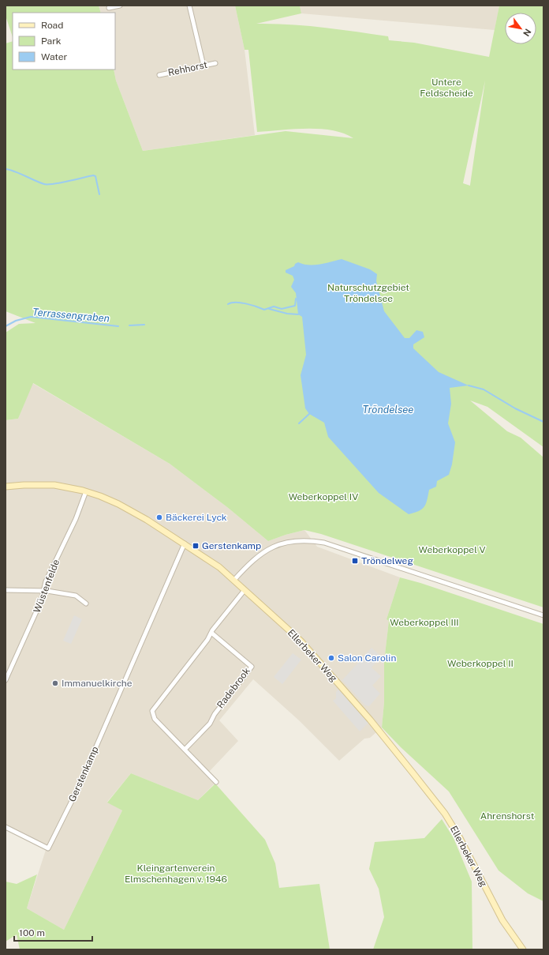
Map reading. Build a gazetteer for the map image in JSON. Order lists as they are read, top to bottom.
{
  "streets": {
    "street": [
      "Rehhorst",
      "Wüstenfelde",
      "Ellerbeker Weg",
      "Radebrook",
      "Gerstenkamp"
    ]
  },
  "crossings": [
    ["Wüstenfelde", "Ellerbeker Weg"],
    ["Ellerbeker Weg", "Gerstenkamp"]
  ],
  "water": ["Terrassengraben", "Tröndelsee"],
  "parks": [
    "Untere Feldscheide",
    "Naturschutzgebiet Tröndelsee",
    "Weberkoppel IV",
    "Weberkoppel V",
    "Weberkoppel III",
    "Weberkoppel II",
    "Ahrenshorst",
    "Kleingartenverein Elmschenhagen v. 1946"
  ],
  "places": {
    "other": ["Bäckerei Lyck", "Salon Carolin", "Immanuelkirche"],
    "transit": ["Gerstenkamp", "Tröndelweg"]
  },
  "legend": ["Road", "Park", "Water"],
  "scale_bar": "100 m",
  "north": "bottom right"
}
